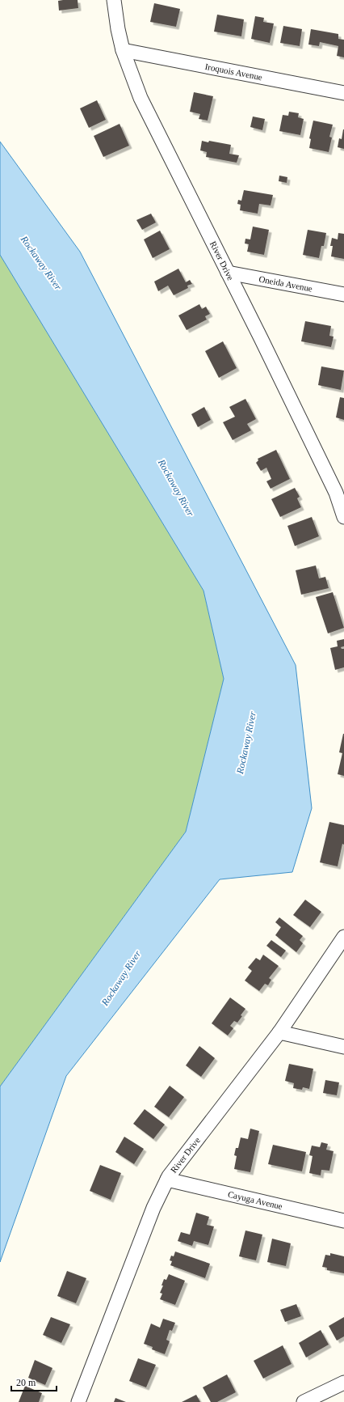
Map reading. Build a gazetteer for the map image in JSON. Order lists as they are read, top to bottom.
{
  "streets": {
    "street": [
      "Iroquois Avenue",
      "River Drive",
      "Oneida Avenue",
      "Cayuga Avenue"
    ]
  },
  "crossings": [
    ["Iroquois Avenue", "River Drive"],
    ["River Drive", "Oneida Avenue"],
    ["River Drive", "Cayuga Avenue"]
  ],
  "water": ["Rockaway River"],
  "scale_bar": "20 m"
}
